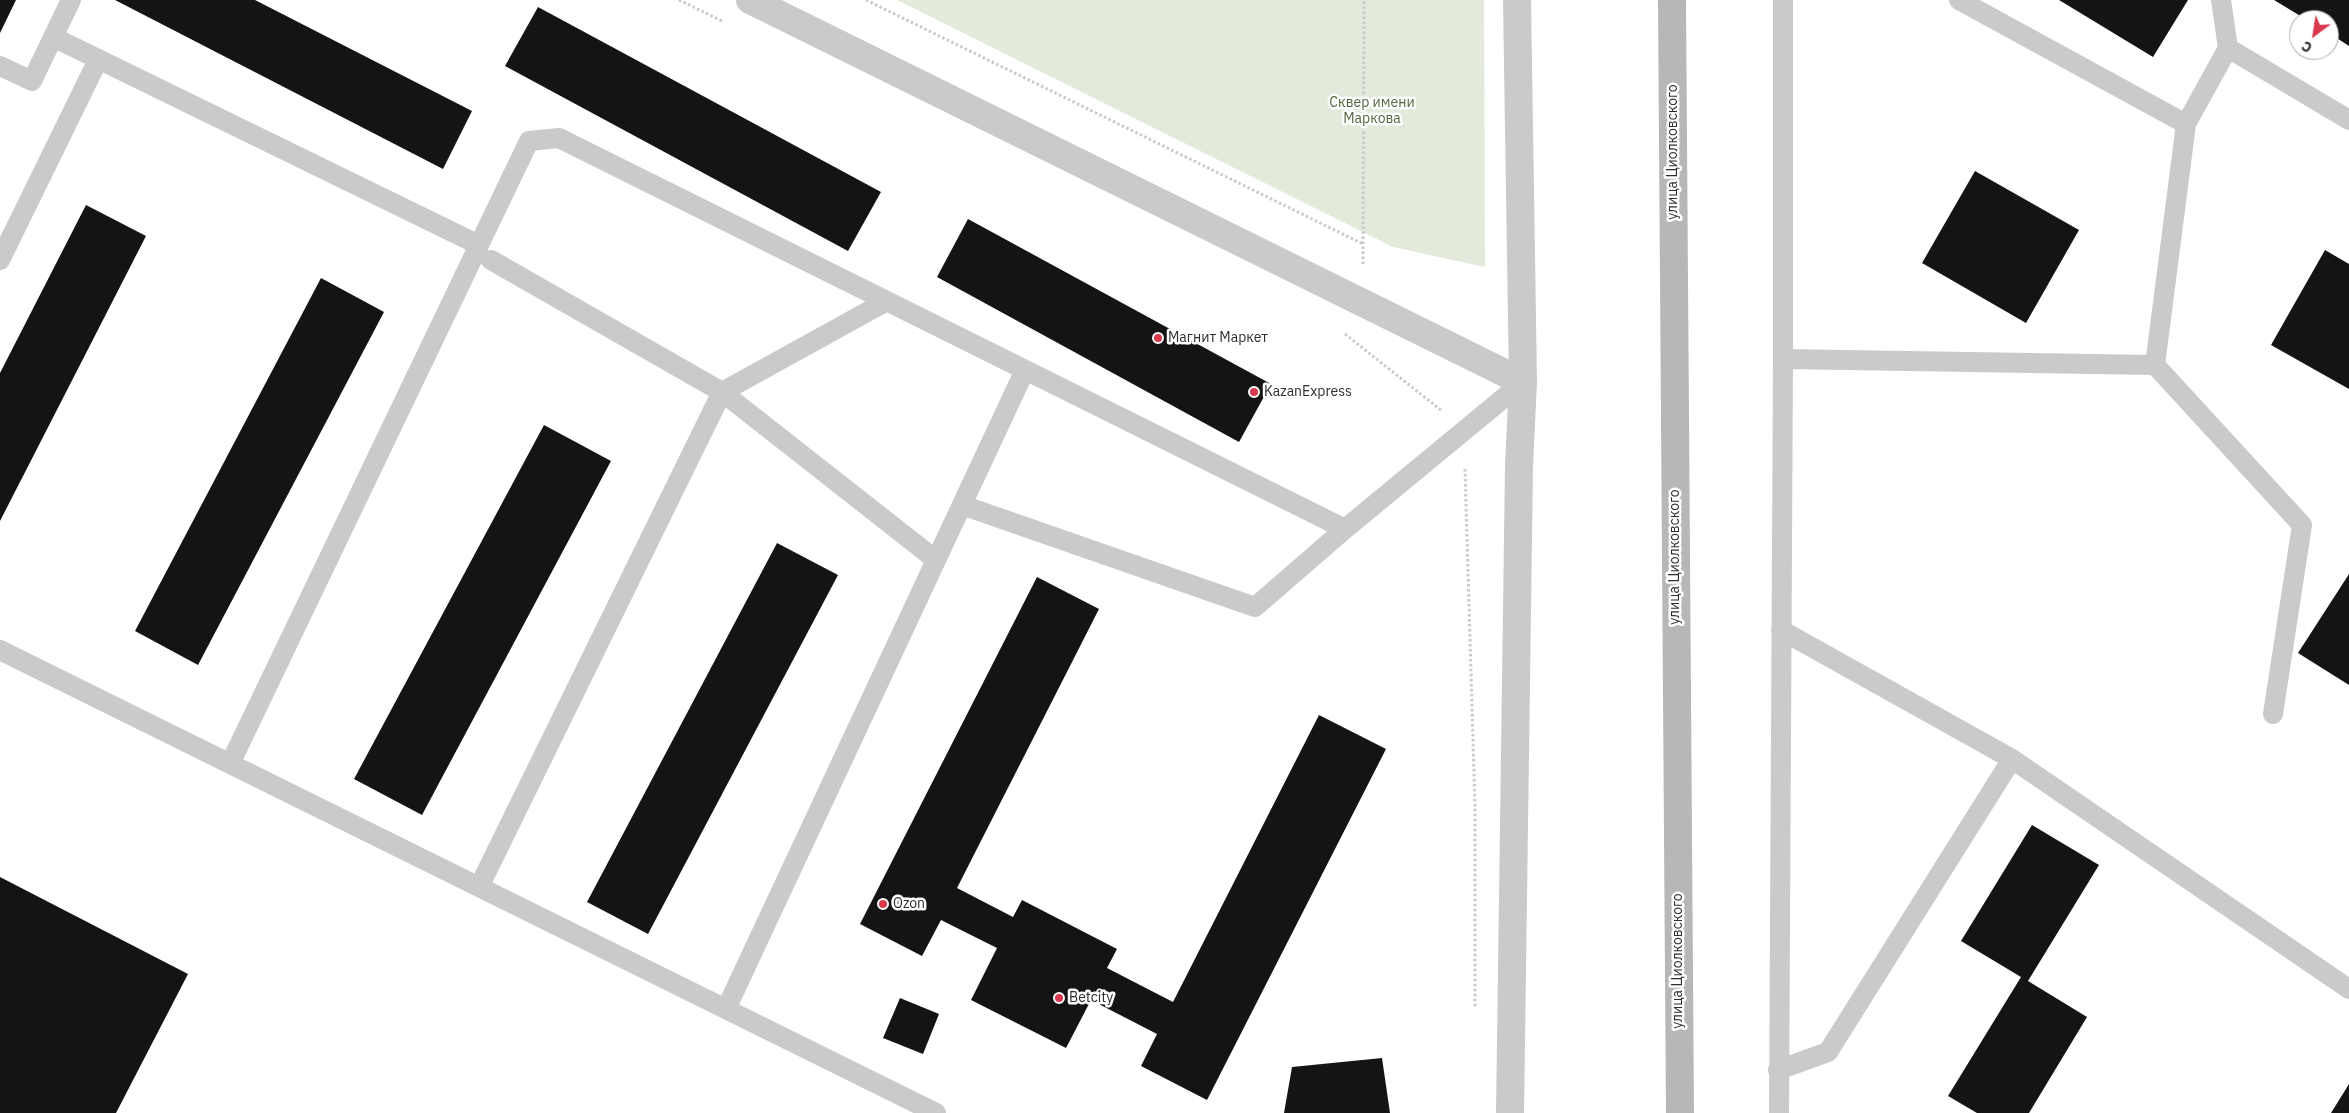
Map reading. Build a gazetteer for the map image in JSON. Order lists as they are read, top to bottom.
{
  "streets": {
    "main road": ["улица Циолковского"]
  },
  "parks": ["Сквер имени Маркова"],
  "places": [
    "Магнит Маркет",
    "KazanExpress",
    "Ozon",
    "Betcity"
  ],
  "north": "bottom left"
}
